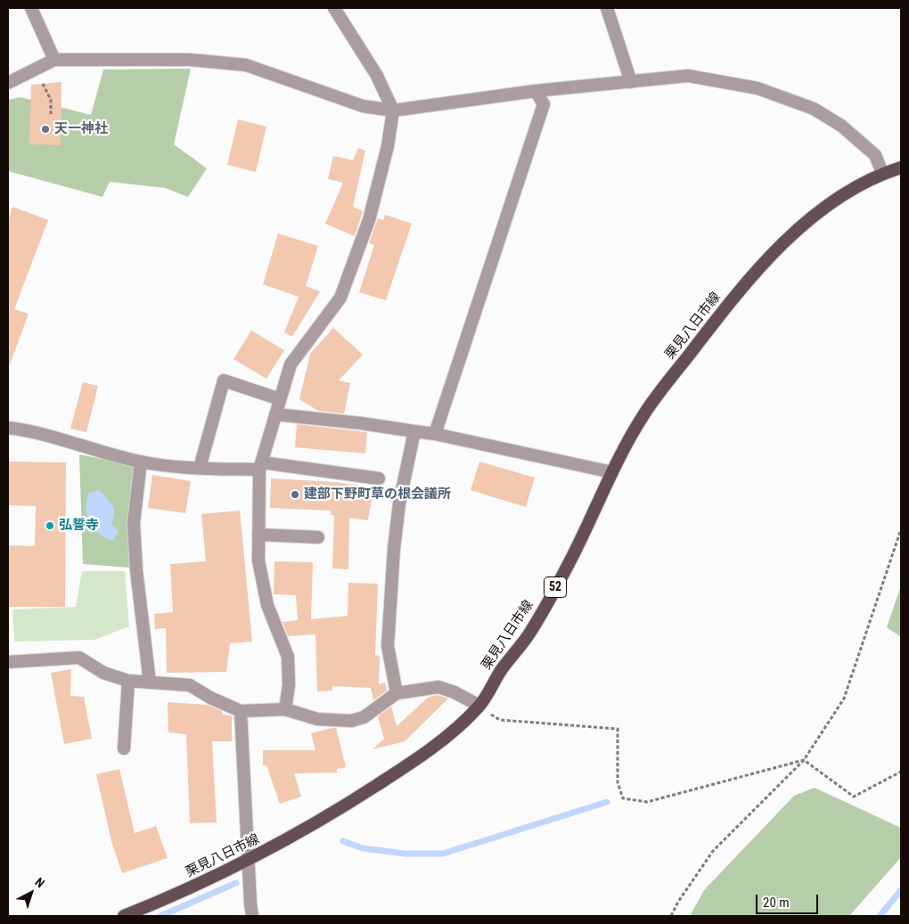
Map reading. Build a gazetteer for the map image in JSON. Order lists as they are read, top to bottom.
{
  "streets": {
    "main road": ["栗見八日市線", "52"]
  },
  "places": ["天一神社", "建部下野町草の根会議所", "弘誓寺"],
  "scale_bar": "20 m",
  "north": "top right"
}
